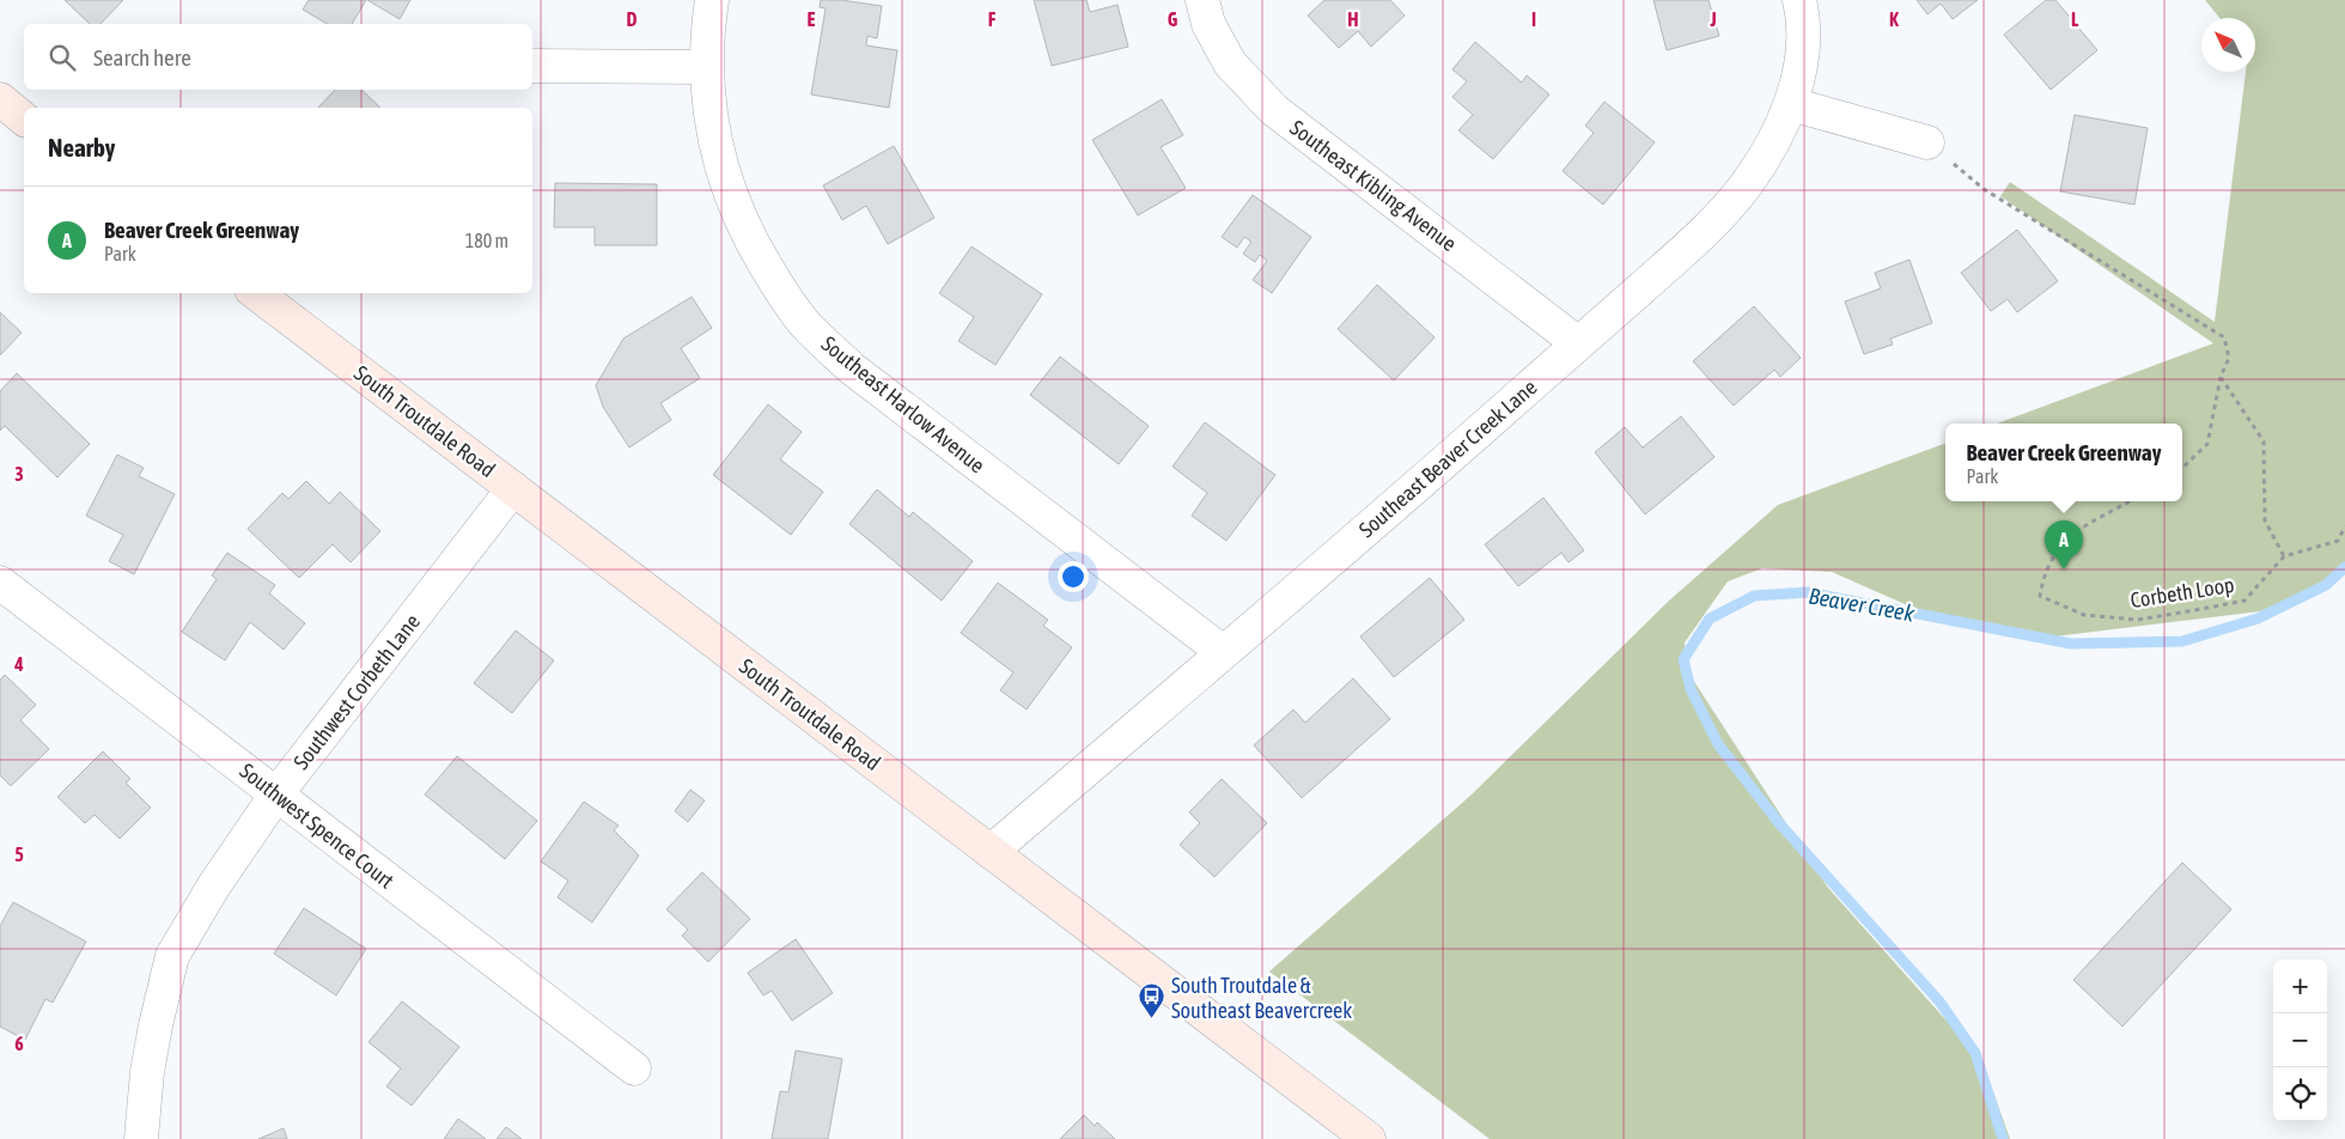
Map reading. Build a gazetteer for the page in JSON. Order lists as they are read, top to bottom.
{
  "streets": {
    "main road": ["South Troutdale Road"],
    "street": [
      "Southeast Kibling Avenue",
      "Southeast Harlow Avenue",
      "Southeast Beaver Creek Lane",
      "Southwest Corbeth Lane",
      "Southwest Spence Court"
    ],
    "path": ["Corbeth Loop"]
  },
  "crossings": [
    ["Southeast Kibling Avenue", "Southeast Beaver Creek Lane"],
    ["Southeast Harlow Avenue", "Southeast Beaver Creek Lane"],
    ["South Troutdale Road", "Southeast Beaver Creek Lane"],
    ["South Troutdale Road", "Southwest Corbeth Lane"],
    ["Southwest Corbeth Lane", "Southwest Spence Court"]
  ],
  "water": ["Beaver Creek"],
  "places": {
    "bus stop": ["South Troutdale & Southeast Beavercreek"]
  },
  "north": "top left",
  "page": {
    "search": "Search here",
    "heading": "Nearby",
    "list": [
      {
        "mark": "A",
        "name": "Beaver Creek Greenway",
        "note": "Park",
        "value": "180 m"
      }
    ],
    "popup": ["Beaver Creek Greenway", "Park"],
    "pins": "A",
    "map_buttons": ["+", "−"]
  },
  "grid": {
    "columns": [
      "D",
      "E",
      "F",
      "G",
      "H",
      "I",
      "J",
      "K",
      "L"
    ],
    "rows": [
      "3",
      "4",
      "5",
      "6"
    ]
  }
}
